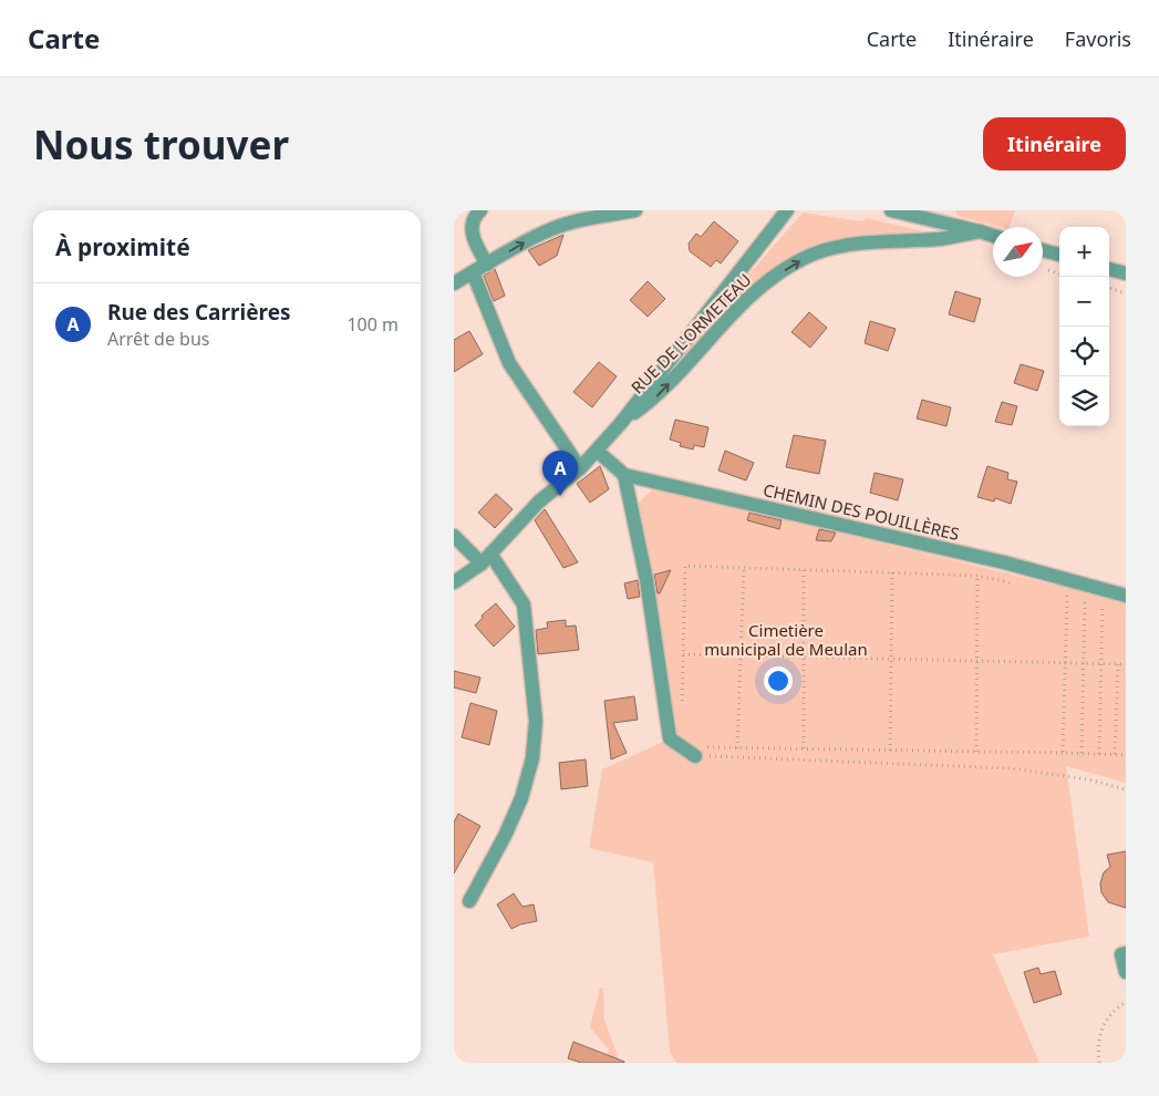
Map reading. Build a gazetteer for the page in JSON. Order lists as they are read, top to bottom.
{
  "streets": {
    "street": ["RUE DE L'ORMETEAU", "CHEMIN DES POUILLÈRES"]
  },
  "parks": ["Cimetière municipal de Meulan"],
  "north": "top right",
  "page": {
    "header": "Carte",
    "nav": ["Carte", "Itinéraire", "Favoris"],
    "buttons": "Itinéraire",
    "title": "Nous trouver",
    "heading": "À proximité",
    "map_buttons": ["+", "−"],
    "list": [
      {
        "mark": "A",
        "name": "Rue des Carrières",
        "note": "Arrêt de bus",
        "value": "100 m"
      }
    ],
    "pins": "A"
  }
}
